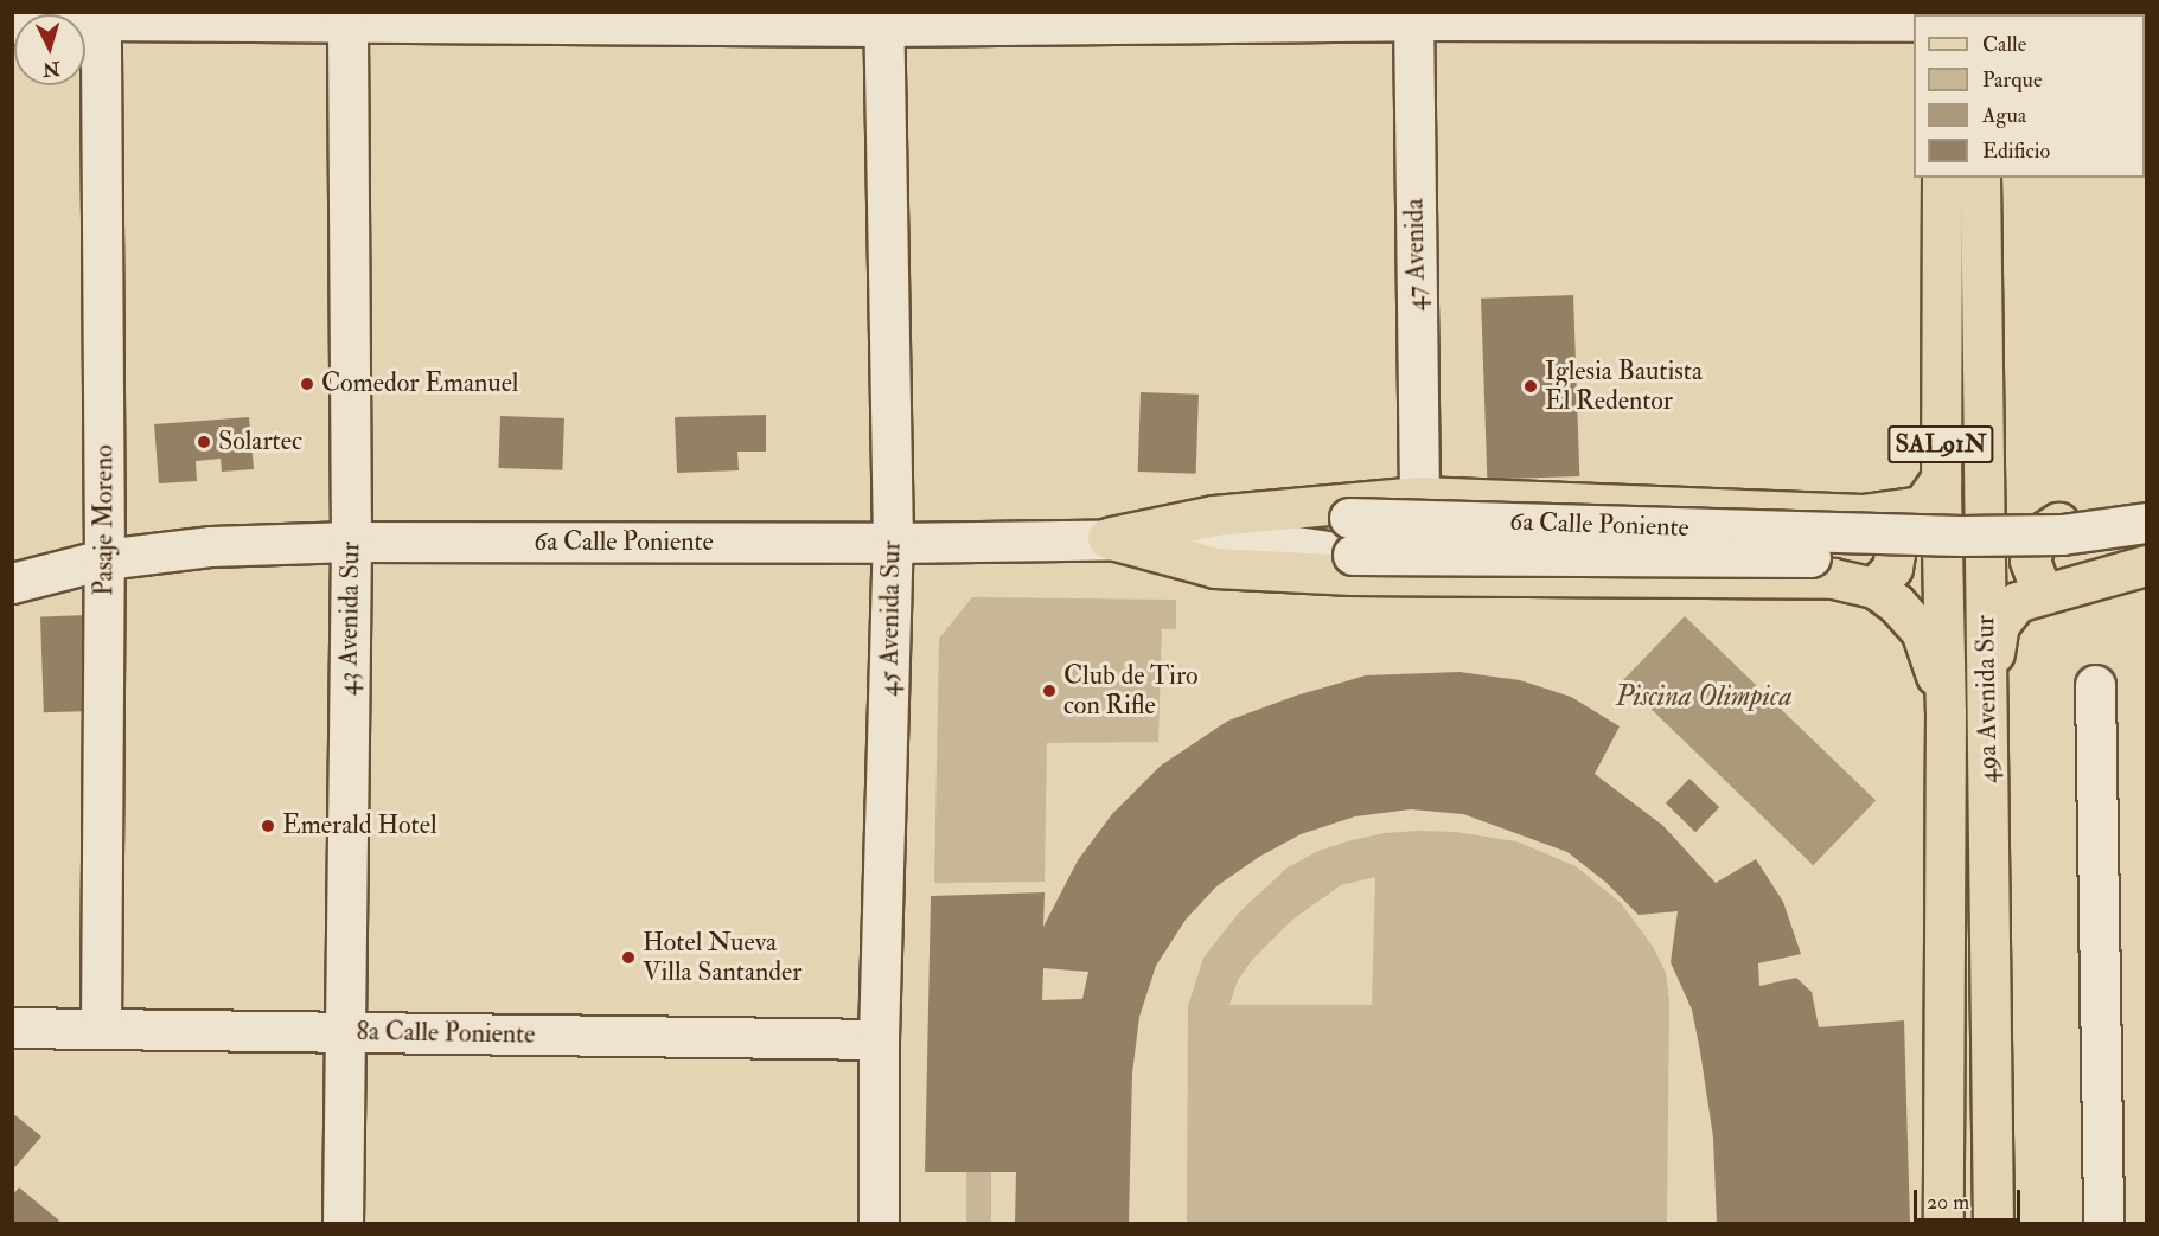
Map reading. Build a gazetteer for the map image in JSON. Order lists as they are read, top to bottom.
{
  "streets": {
    "main road": ["SAL91N", "49a Avenida Sur"],
    "street": [
      "47 Avenida",
      "Pasaje Moreno",
      "6a Calle Poniente",
      "43 Avenida Sur",
      "45 Avenida Sur",
      "8a Calle Poniente"
    ]
  },
  "crossings": [
    ["Pasaje Moreno", "6a Calle Poniente"],
    ["Pasaje Moreno", "8a Calle Poniente"],
    ["6a Calle Poniente", "43 Avenida Sur"],
    ["6a Calle Poniente", "45 Avenida Sur"],
    ["43 Avenida Sur", "8a Calle Poniente"],
    ["45 Avenida Sur", "8a Calle Poniente"]
  ],
  "water": ["Piscina Olimpica"],
  "places": [
    "Comedor Emanuel",
    "Iglesia Bautista El Redentor",
    "Solartec",
    "Club de Tiro con Rifle",
    "Emerald Hotel",
    "Hotel Nueva Villa Santander"
  ],
  "legend": [
    "Calle",
    "Parque",
    "Agua",
    "Edificio"
  ],
  "scale_bar": "20 m",
  "north": "bottom"
}
